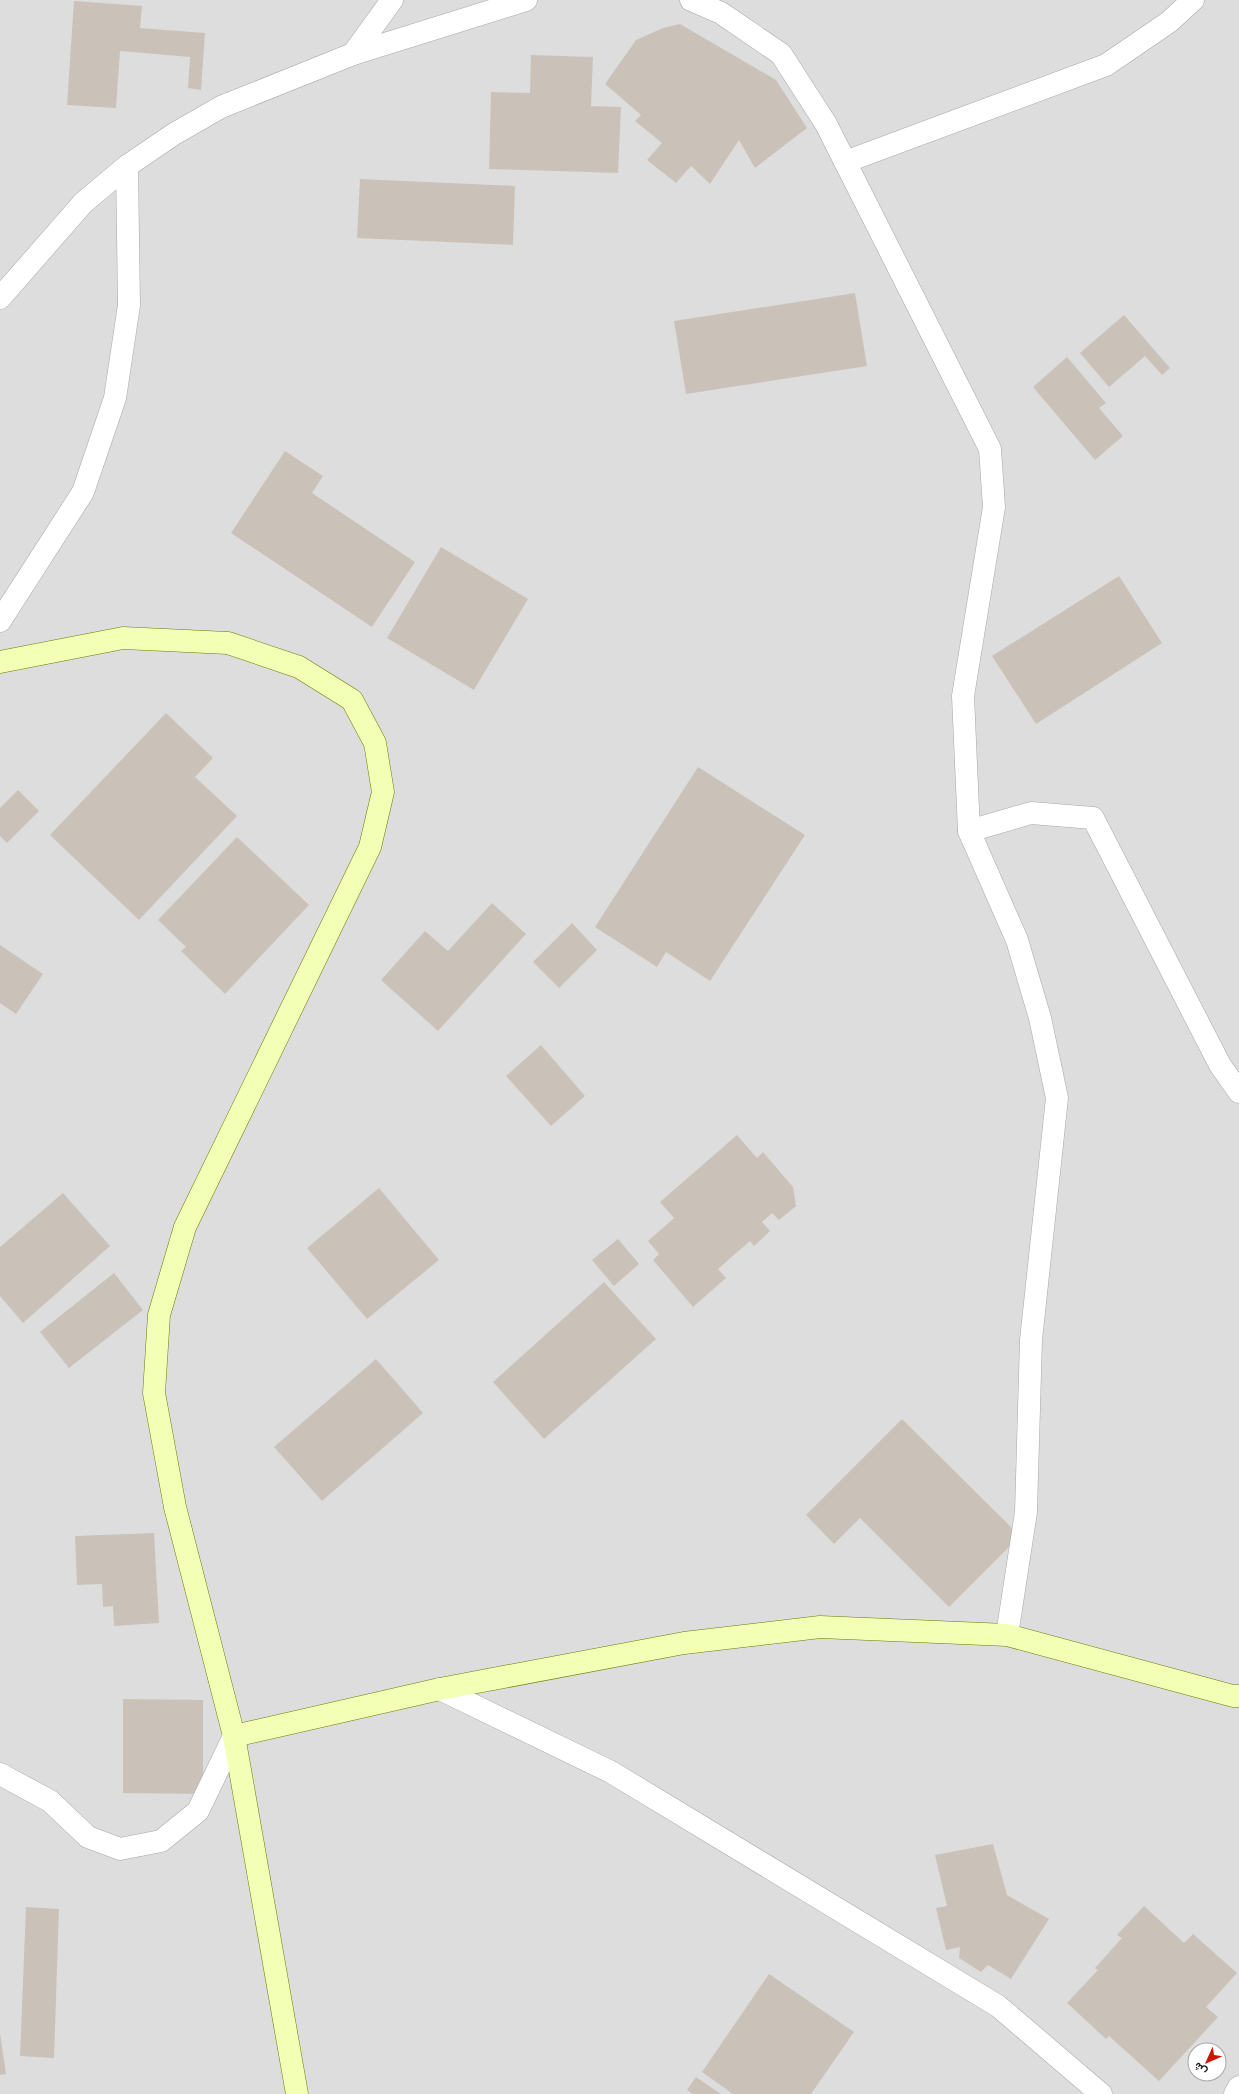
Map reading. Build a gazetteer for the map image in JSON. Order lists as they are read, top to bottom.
{
  "north": "bottom left"
}
